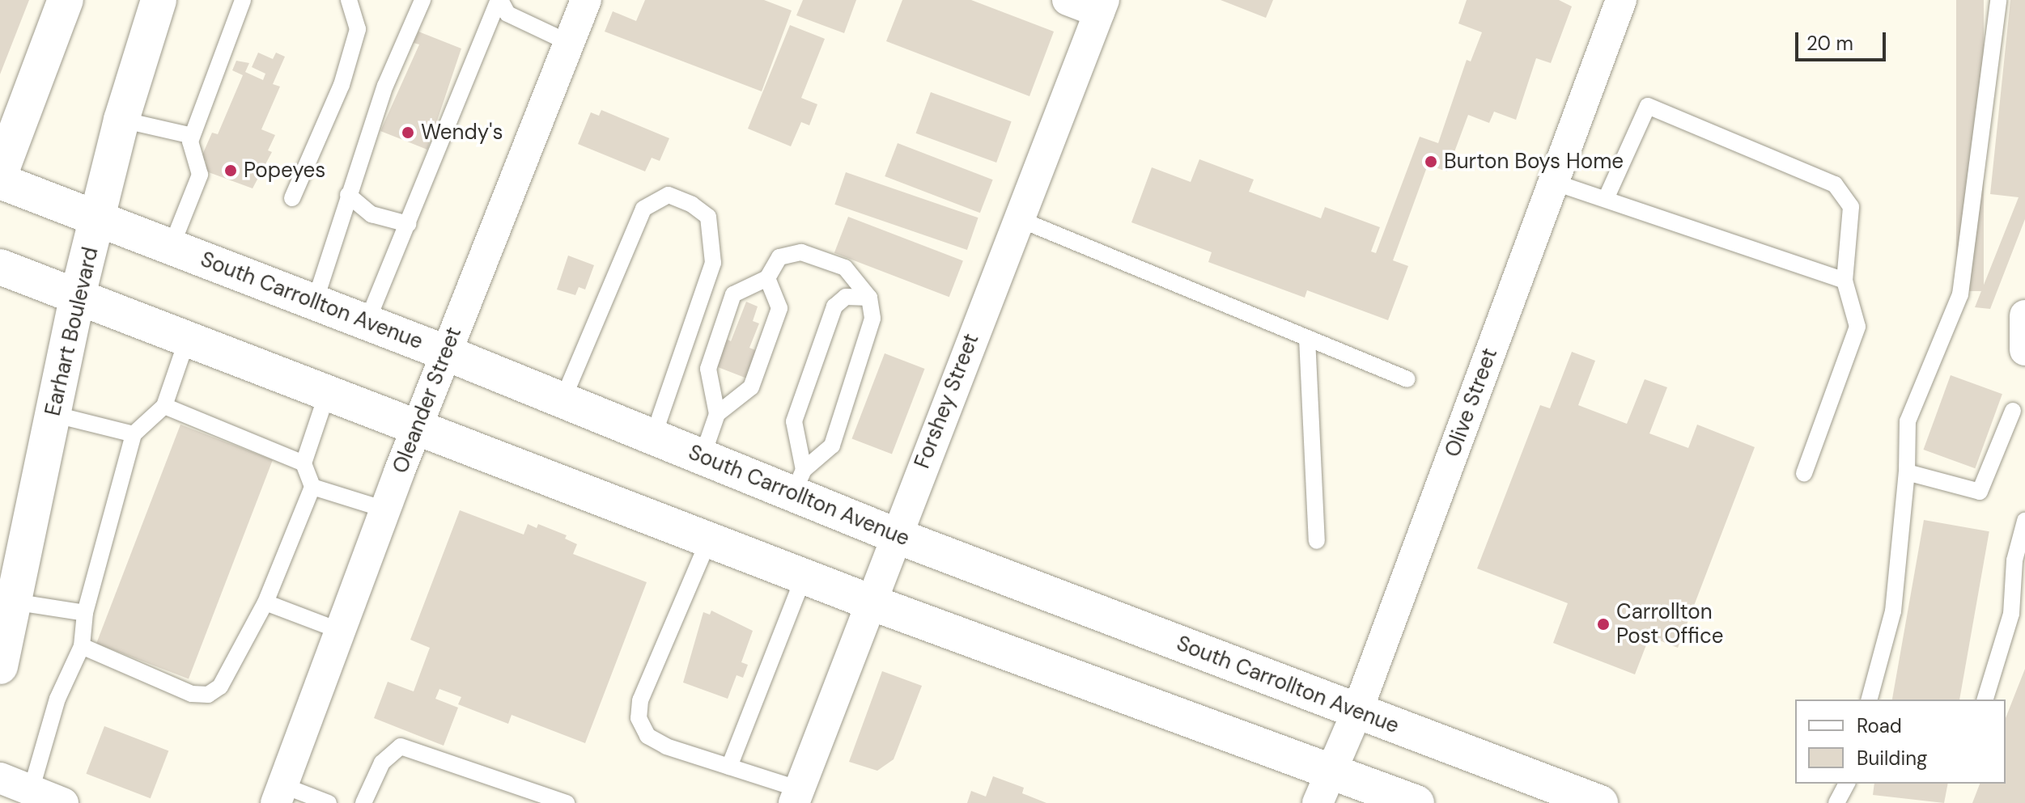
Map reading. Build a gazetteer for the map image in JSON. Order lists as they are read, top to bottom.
{
  "streets": {
    "main road": ["South Carrollton Avenue", "Earhart Boulevard"],
    "street": ["Oleander Street", "Forshey Street", "Olive Street"]
  },
  "crossings": [
    ["South Carrollton Avenue", "Earhart Boulevard"],
    ["South Carrollton Avenue", "Oleander Street"],
    ["South Carrollton Avenue", "Forshey Street"],
    ["South Carrollton Avenue", "Olive Street"]
  ],
  "places": [
    "Wendy's",
    "Burton Boys Home",
    "Popeyes",
    "Carrollton Post Office"
  ],
  "legend": ["Road", "Building"],
  "scale_bar": "20 m"
}
